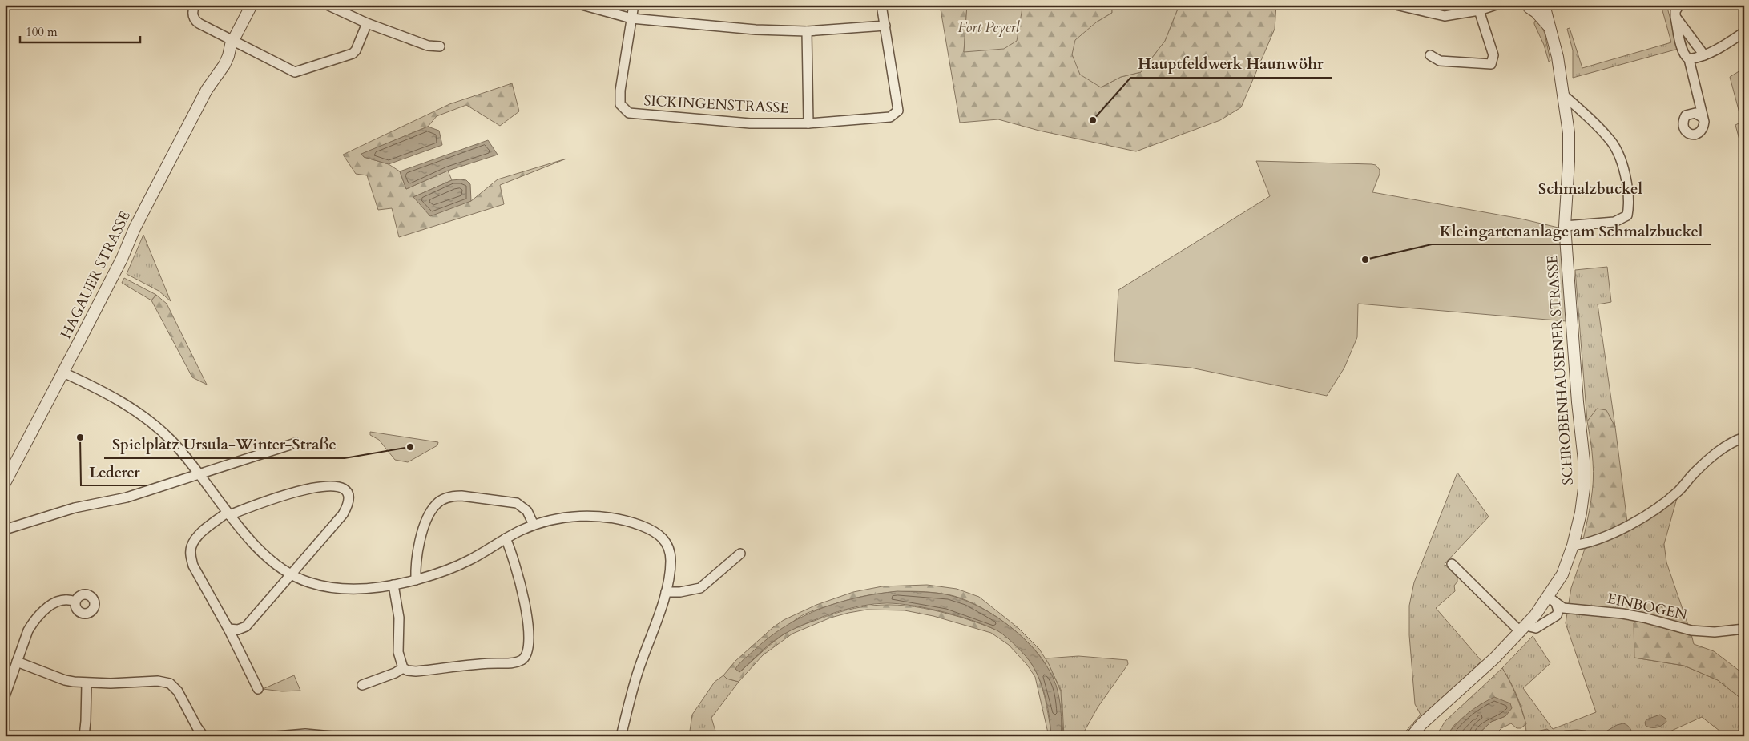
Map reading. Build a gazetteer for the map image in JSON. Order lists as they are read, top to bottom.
{
  "streets": {
    "street": [
      "SICKINGENSTRASSE",
      "HAGAUER STRASSE",
      "SCHROBENHAUSENER STRASSE",
      "EINBOGEN"
    ]
  },
  "crossings": [
    ["SCHROBENHAUSENER STRASSE", "EINBOGEN"]
  ],
  "districts": ["Schmalzbuckel"],
  "parks": ["Fort Peyerl"],
  "places": [
    "Hauptfeldwerk Haunwöhr",
    "Kleingartenanlage am Schmalzbuckel",
    "Lederer",
    "Spielplatz Ursula-Winter-Straße"
  ],
  "scale_bar": "100 m"
}
